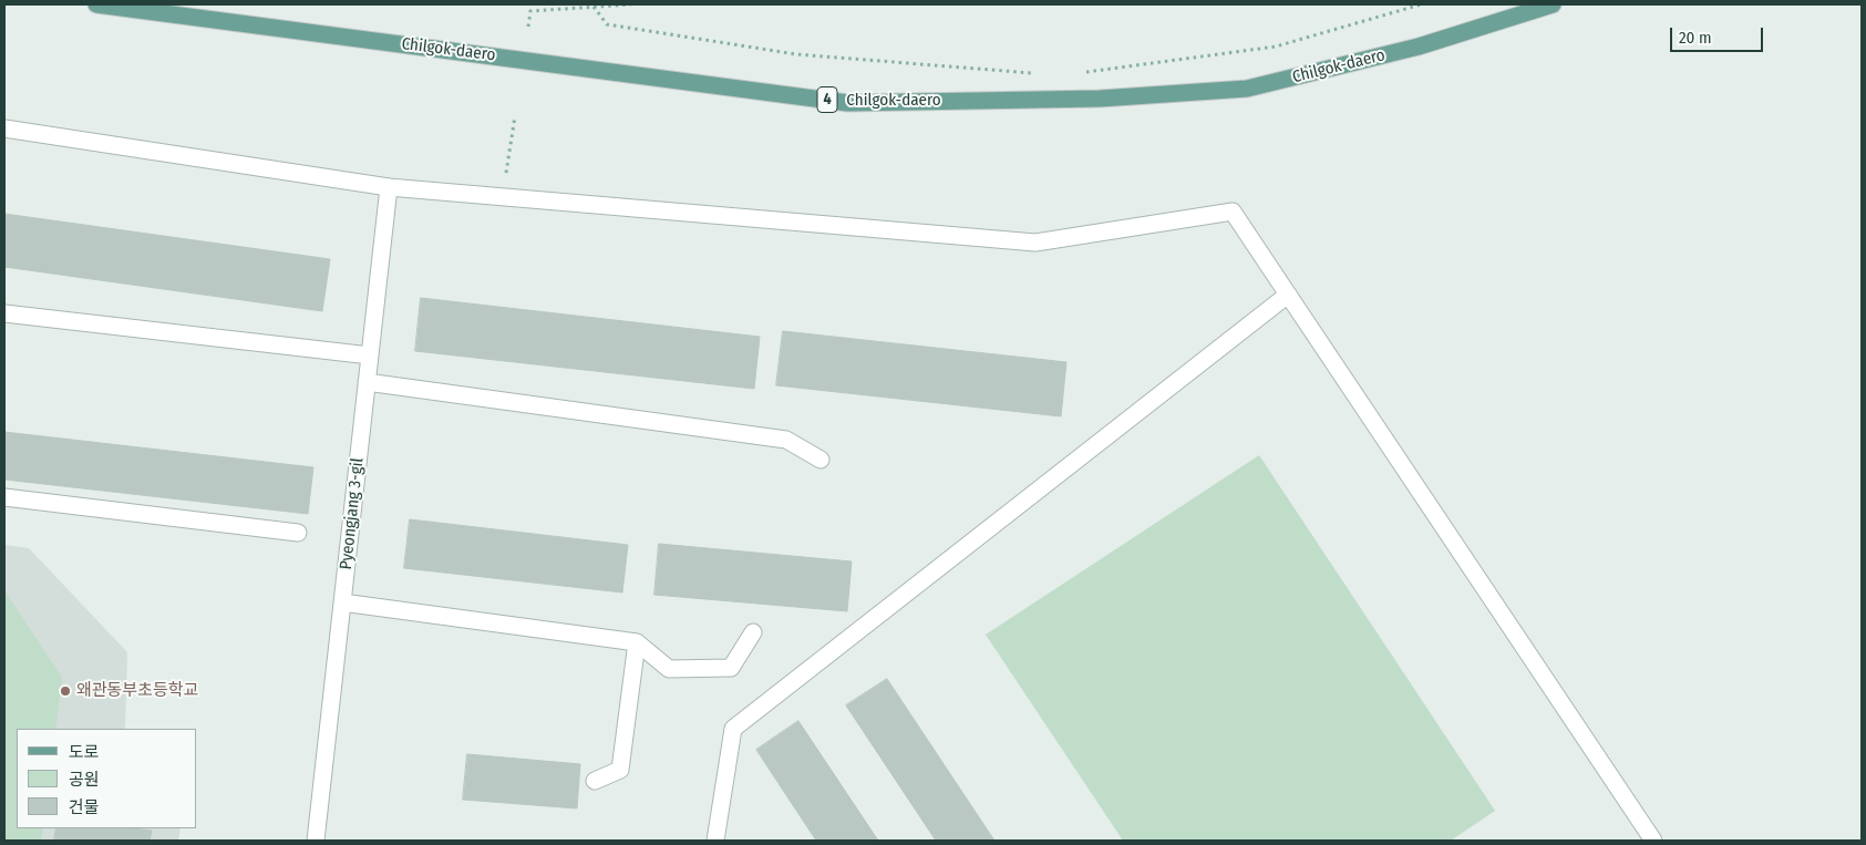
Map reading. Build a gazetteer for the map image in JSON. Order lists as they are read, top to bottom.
{
  "streets": {
    "main road": ["Chilgok-daero", "4"],
    "street": ["Pyeongjang 3-gil"]
  },
  "places": ["왜관동부초등학교"],
  "legend": ["도로", "공원", "건물"],
  "scale_bar": "20 m"
}
